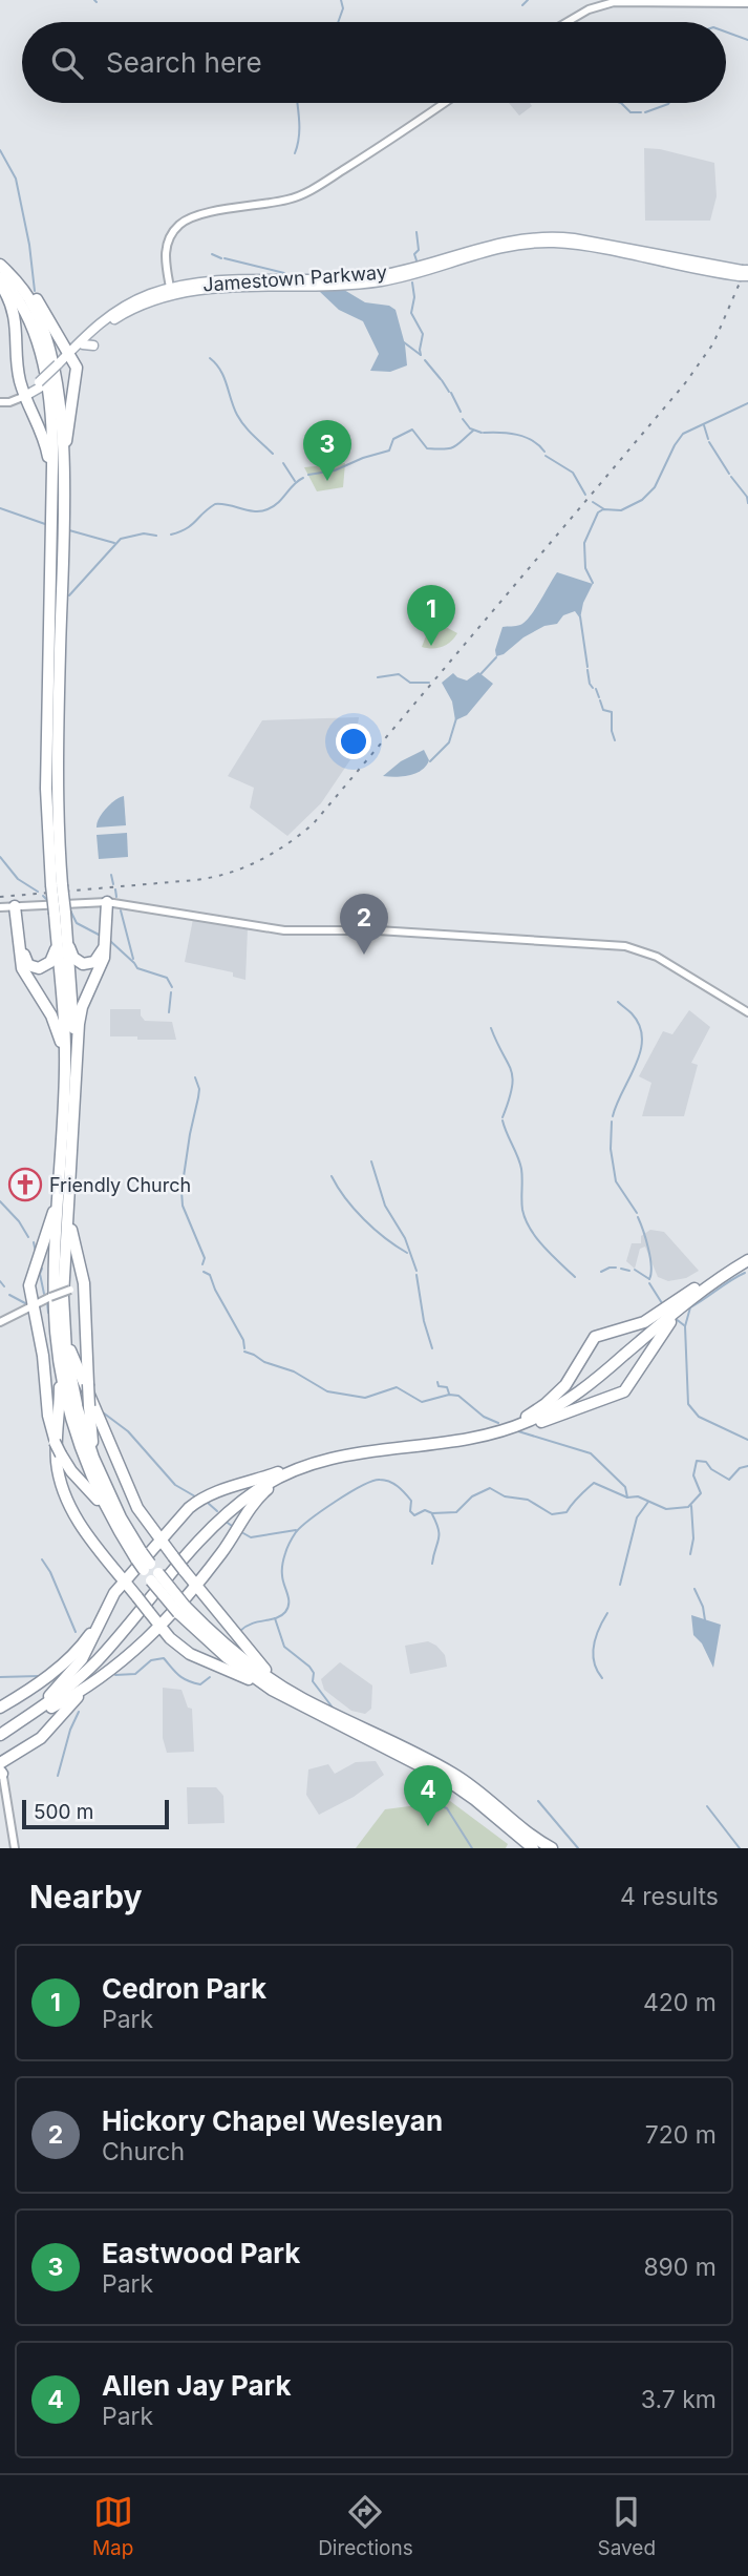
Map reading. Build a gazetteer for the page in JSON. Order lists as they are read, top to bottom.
{
  "streets": {
    "main road": ["Jamestown Parkway"]
  },
  "places": {
    "church": ["Friendly Church"]
  },
  "scale_bar": "500 m",
  "page": {
    "search": "Search here",
    "pins": [
      "3",
      "1",
      "2",
      "4"
    ],
    "scale": "500 m",
    "heading": ["Nearby", "4 results"],
    "list": [
      {
        "mark": "1",
        "name": "Cedron Park",
        "note": "Park",
        "value": "420 m"
      },
      {
        "mark": "2",
        "name": "Hickory Chapel Wesleyan",
        "note": "Church",
        "value": "720 m"
      },
      {
        "mark": "3",
        "name": "Eastwood Park",
        "note": "Park",
        "value": "890 m"
      },
      {
        "mark": "4",
        "name": "Allen Jay Park",
        "note": "Park",
        "value": "3.7 km"
      }
    ],
    "nav": ["Map", "Directions", "Saved"]
  }
}
